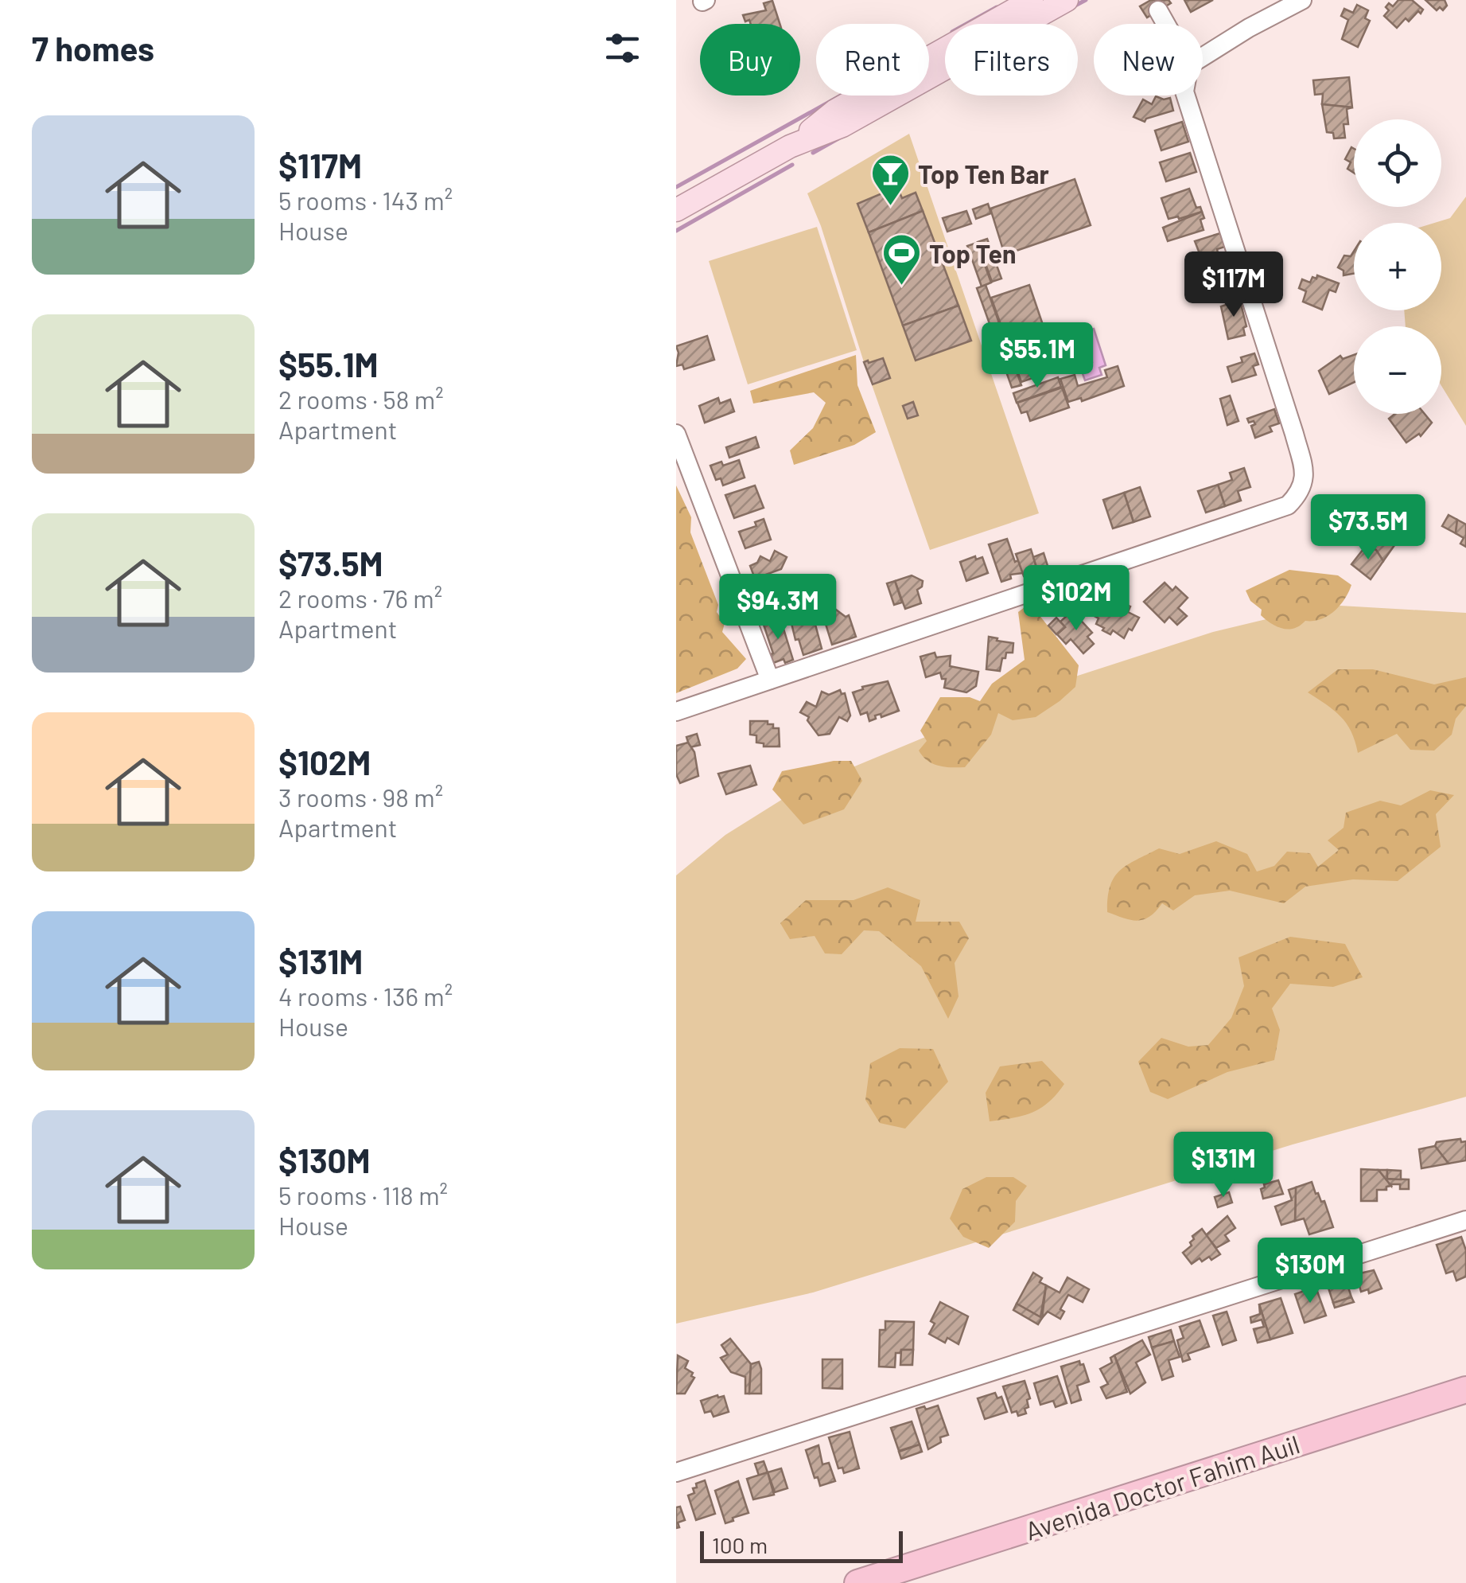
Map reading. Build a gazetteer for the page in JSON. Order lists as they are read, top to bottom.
{
  "streets": {
    "highway": ["Avenida Doctor Fahim Auil"]
  },
  "places": {
    "bar": ["Top Ten Bar"],
    "sports": ["Top Ten"]
  },
  "scale_bar": "100 m",
  "page": {
    "heading": "7 homes",
    "chip": [
      "Buy",
      "Rent",
      "Filters",
      "New"
    ],
    "list": [
      {
        "name": "$117M",
        "note": "5 rooms · 143 m² · House"
      },
      {
        "name": "$55.1M",
        "note": "2 rooms · 58 m² · Apartment"
      },
      {
        "name": "$73.5M",
        "note": "2 rooms · 76 m² · Apartment"
      },
      {
        "name": "$102M",
        "note": "3 rooms · 98 m² · Apartment"
      },
      {
        "name": "$131M",
        "note": "4 rooms · 136 m² · House"
      },
      {
        "name": "$130M",
        "note": "5 rooms · 118 m² · House"
      }
    ],
    "map_buttons": ["+", "−"],
    "price": [
      "$117M",
      "$55.1M",
      "$73.5M",
      "$102M",
      "$94.3M",
      "$131M",
      "$130M"
    ],
    "scale": "100 m"
  }
}
